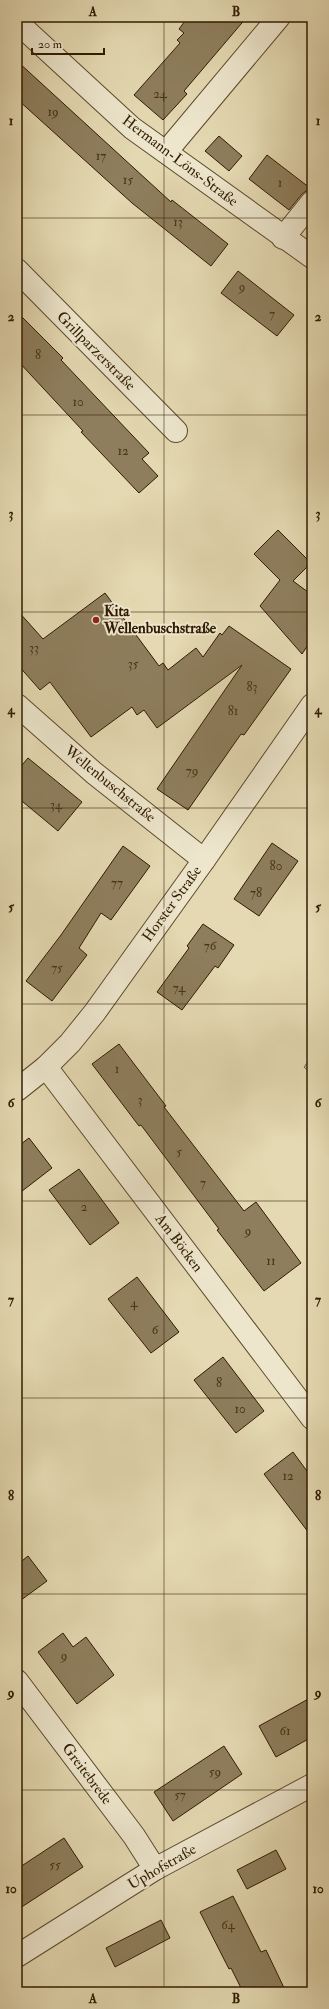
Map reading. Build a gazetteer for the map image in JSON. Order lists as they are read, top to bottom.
{
  "streets": {
    "street": [
      "Hermann-Löns-Straße",
      "Grillparzerstraße",
      "Wellenbuschstraße",
      "Horster Straße",
      "Am Böcken",
      "Greitebrede",
      "Uphofstraße"
    ]
  },
  "crossings": [
    ["Wellenbuschstraße", "Horster Straße"],
    ["Horster Straße", "Am Böcken"],
    ["Greitebrede", "Uphofstraße"]
  ],
  "places": ["Kita Wellenbuschstraße"],
  "house_numbers": [
    "24",
    "19",
    "17",
    "15",
    "1",
    "13",
    "9",
    "7",
    "8",
    "10",
    "12",
    "33",
    "35",
    "83",
    "81",
    "79",
    "34",
    "80",
    "77",
    "78",
    "76",
    "75",
    "74",
    "1",
    "3",
    "5",
    "7",
    "2",
    "9",
    "11",
    "4",
    "6",
    "8",
    "10",
    "12",
    "9",
    "61",
    "59",
    "57",
    "55",
    "64"
  ],
  "scale_bar": "20 m",
  "grid": {
    "columns": ["A", "B"],
    "rows": [
      "1",
      "2",
      "3",
      "4",
      "5",
      "6",
      "7",
      "8",
      "9",
      "10"
    ]
  }
}
